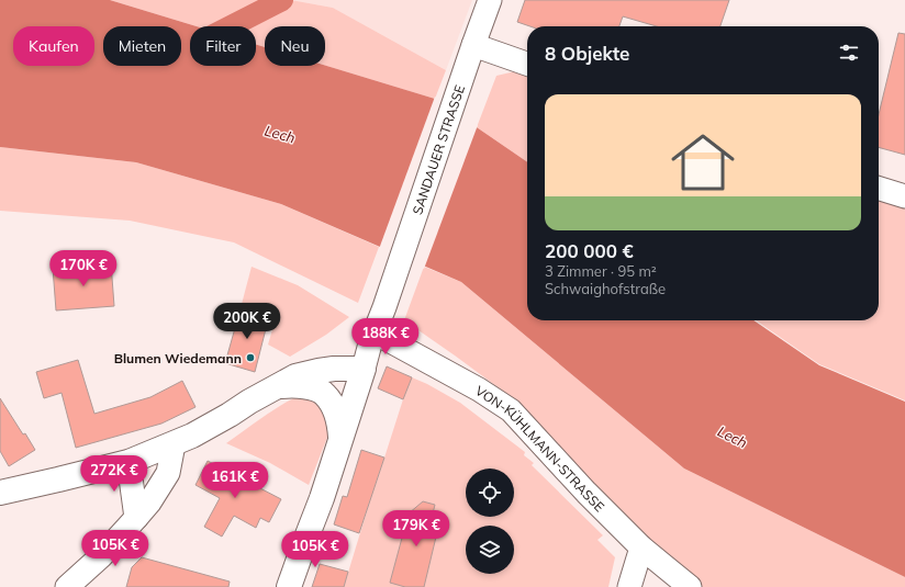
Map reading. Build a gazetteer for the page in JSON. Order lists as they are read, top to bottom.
{
  "streets": {
    "street": ["SANDAUER STRASSE", "VON-KÜHLMANN-STRASSE"]
  },
  "crossings": [
    ["SANDAUER STRASSE", "VON-KÜHLMANN-STRASSE"]
  ],
  "water": ["Lech"],
  "places": ["Blumen Wiedemann"],
  "page": {
    "chip": [
      "Kaufen",
      "Mieten",
      "Filter",
      "Neu"
    ],
    "heading": "8 Objekte",
    "list": [
      {
        "name": "200 000 €",
        "note": "3 Zimmer · 95 m² · Schwaighofstraße"
      }
    ],
    "price": [
      "170K €",
      "200K €",
      "188K €",
      "272K €",
      "161K €",
      "179K €",
      "105K €",
      "105K €"
    ]
  }
}
